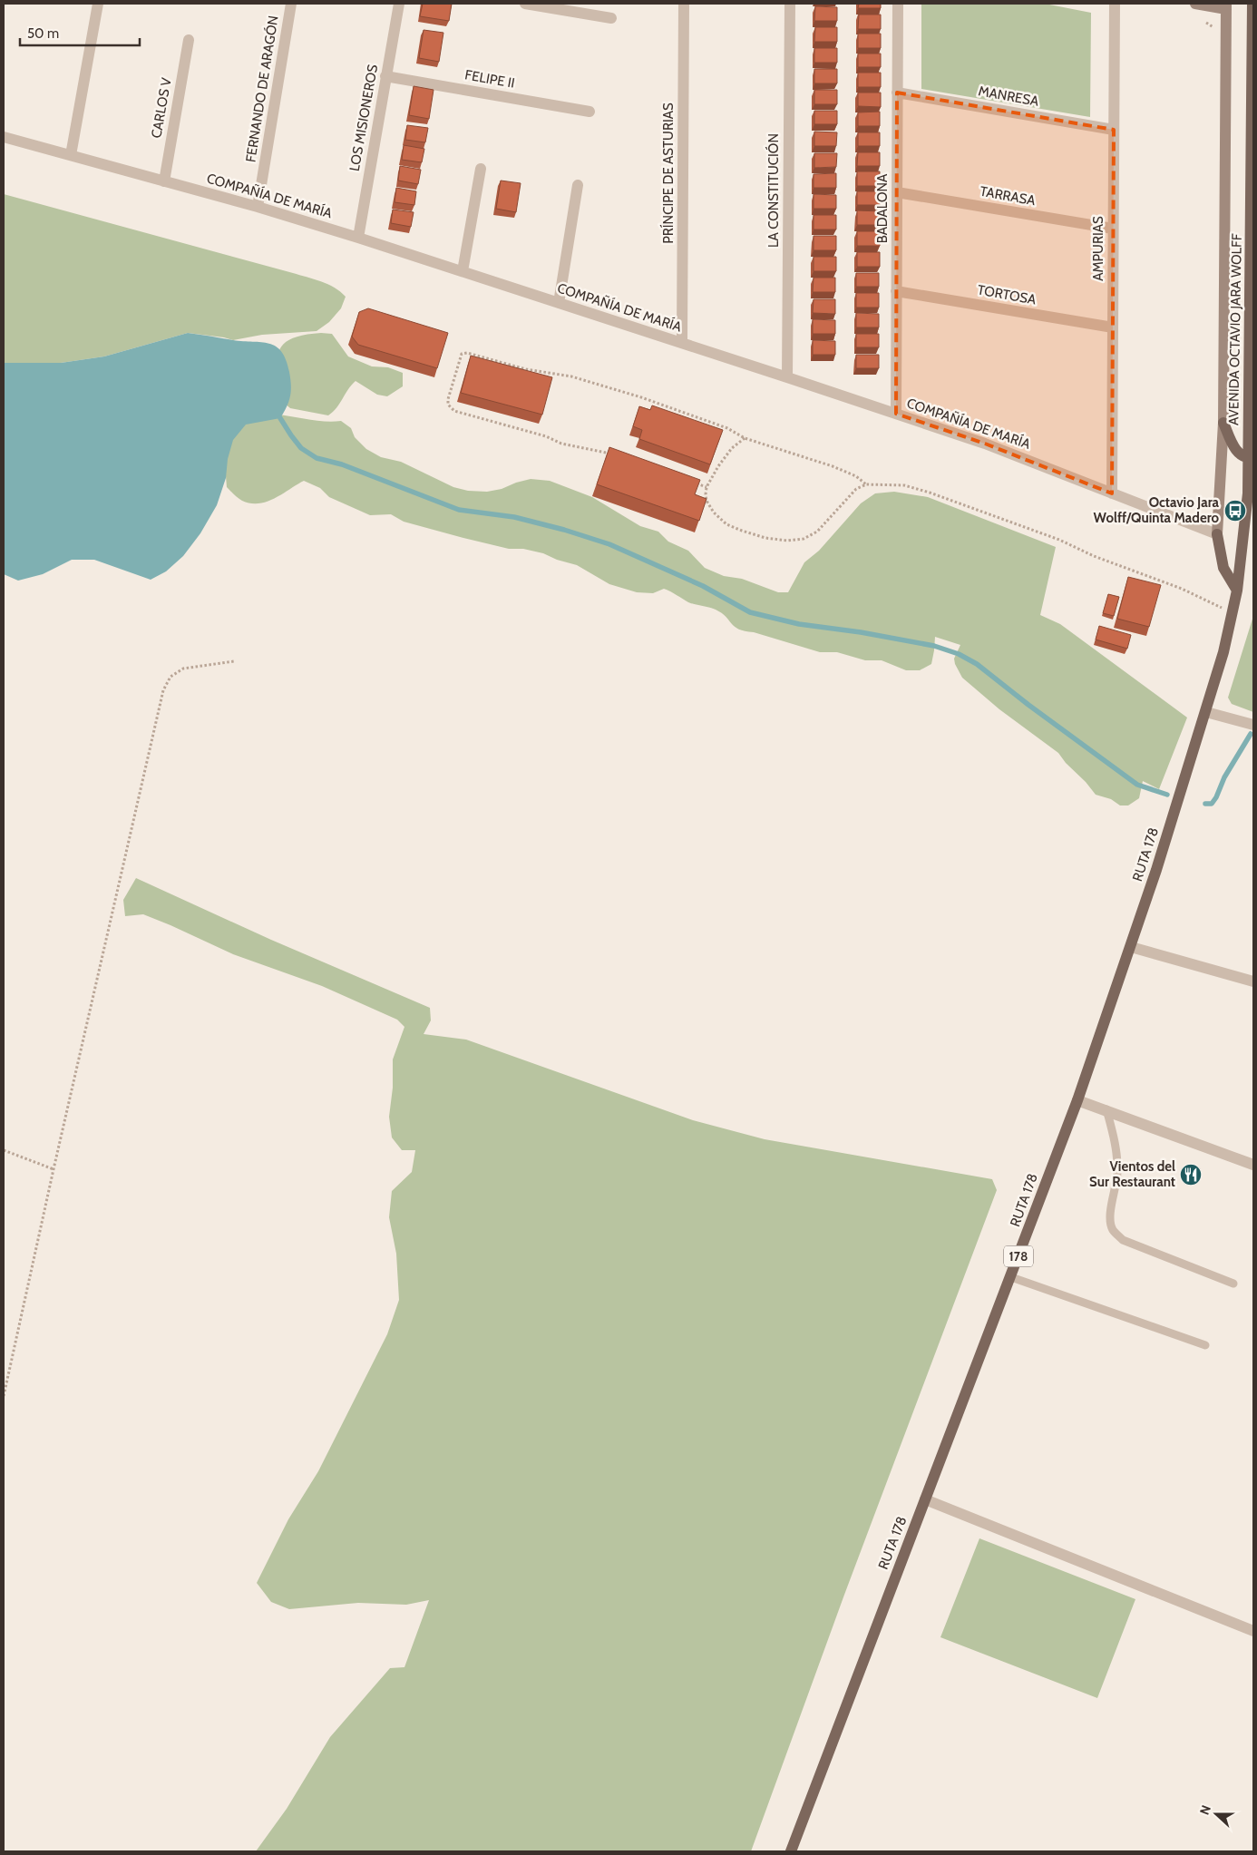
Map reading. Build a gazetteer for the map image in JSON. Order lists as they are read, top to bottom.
{
  "streets": {
    "main road": ["AVENIDA OCTAVIO JARA WOLFF", "RUTA 178", "178"],
    "street": [
      "FELIPE II",
      "FERNANDO DE ARAGÓN",
      "MANRESA",
      "CARLOS V",
      "LOS MISIONEROS",
      "PRÍNCIPE DE ASTURIAS",
      "LA CONSTITUCIÓN",
      "COMPAÑÍA DE MARÍA",
      "TARRASA",
      "BADALONA",
      "AMPURIAS",
      "TORTOSA"
    ]
  },
  "crossings": [
    ["FELIPE II", "LOS MISIONEROS"],
    ["FERNANDO DE ARAGÓN", "COMPAÑÍA DE MARÍA"],
    ["MANRESA", "BADALONA"],
    ["MANRESA", "AMPURIAS"],
    ["CARLOS V", "COMPAÑÍA DE MARÍA"],
    ["LOS MISIONEROS", "COMPAÑÍA DE MARÍA"],
    ["PRÍNCIPE DE ASTURIAS", "COMPAÑÍA DE MARÍA"],
    ["LA CONSTITUCIÓN", "COMPAÑÍA DE MARÍA"],
    ["COMPAÑÍA DE MARÍA", "BADALONA"],
    ["COMPAÑÍA DE MARÍA", "AMPURIAS"],
    ["COMPAÑÍA DE MARÍA", "AVENIDA OCTAVIO JARA WOLFF"],
    ["TARRASA", "BADALONA"],
    ["TARRASA", "AMPURIAS"],
    ["BADALONA", "TORTOSA"],
    ["AMPURIAS", "TORTOSA"],
    ["AVENIDA OCTAVIO JARA WOLFF", "RUTA 178"]
  ],
  "places": {
    "bus stop": ["Octavio Jara Wolff/Quinta Madero"],
    "restaurant": ["Vientos del Sur Restaurant"]
  },
  "scale_bar": "50 m",
  "north": "left"
}
